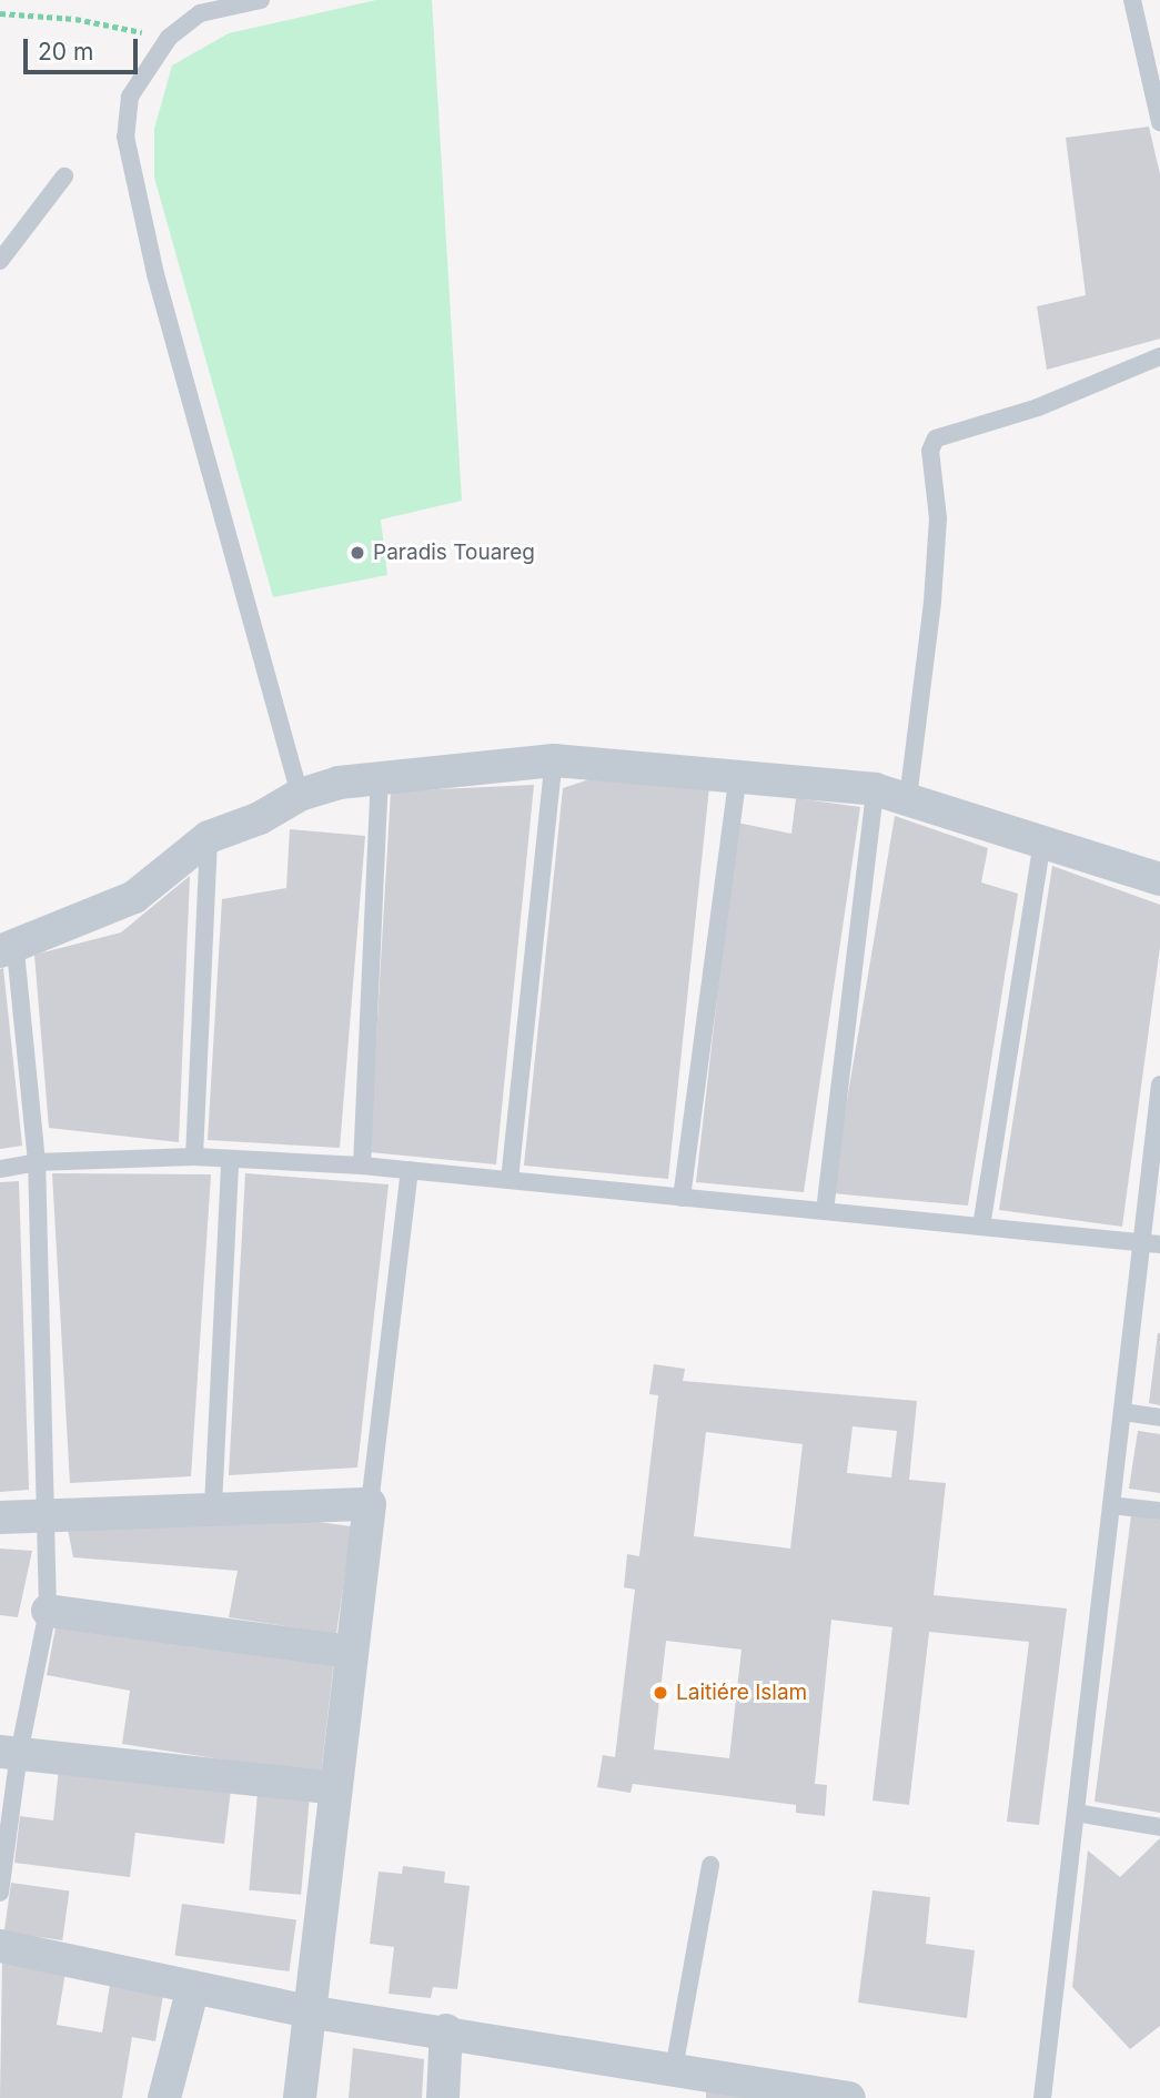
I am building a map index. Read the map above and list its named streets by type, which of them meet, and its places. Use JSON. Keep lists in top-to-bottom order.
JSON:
{
  "places": ["Paradis Touareg", "Laitiére Islam"],
  "scale_bar": "20 m"
}
